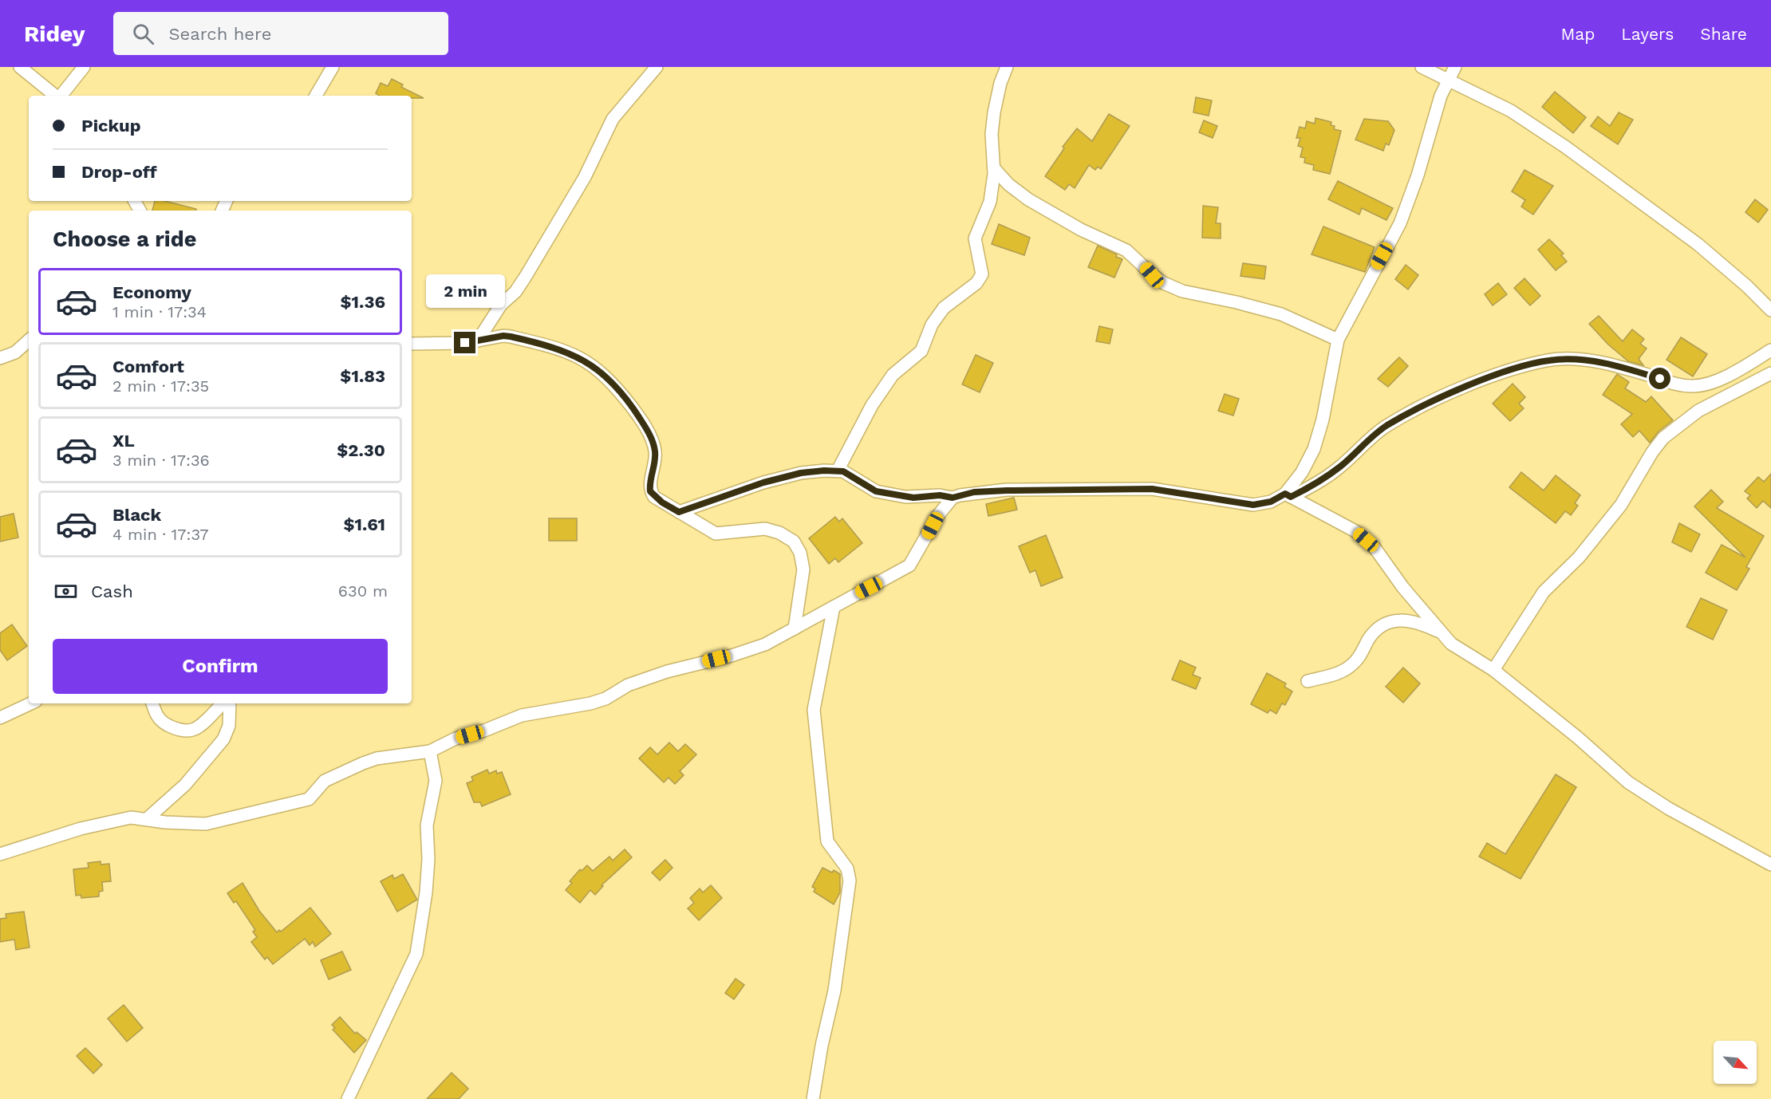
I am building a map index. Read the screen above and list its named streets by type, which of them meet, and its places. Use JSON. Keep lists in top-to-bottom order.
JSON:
{
  "north": "bottom right",
  "page": {
    "header": "Ridey",
    "search": "Search here",
    "nav": ["Map", "Layers", "Share"],
    "banner": ["Pickup", "Drop-off"],
    "heading": "Choose a ride",
    "list": [
      {
        "name": "Economy",
        "note": "1 min · 17:34",
        "value": "$1.36"
      },
      {
        "name": "Comfort",
        "note": "2 min · 17:35",
        "value": "$1.83"
      },
      {
        "name": "XL",
        "note": "3 min · 17:36",
        "value": "$2.30"
      },
      {
        "name": "Black",
        "note": "4 min · 17:37",
        "value": "$1.61"
      }
    ],
    "bubble": "2 min",
    "pay": ["Cash", "630 m"],
    "buttons": "Confirm"
  }
}
